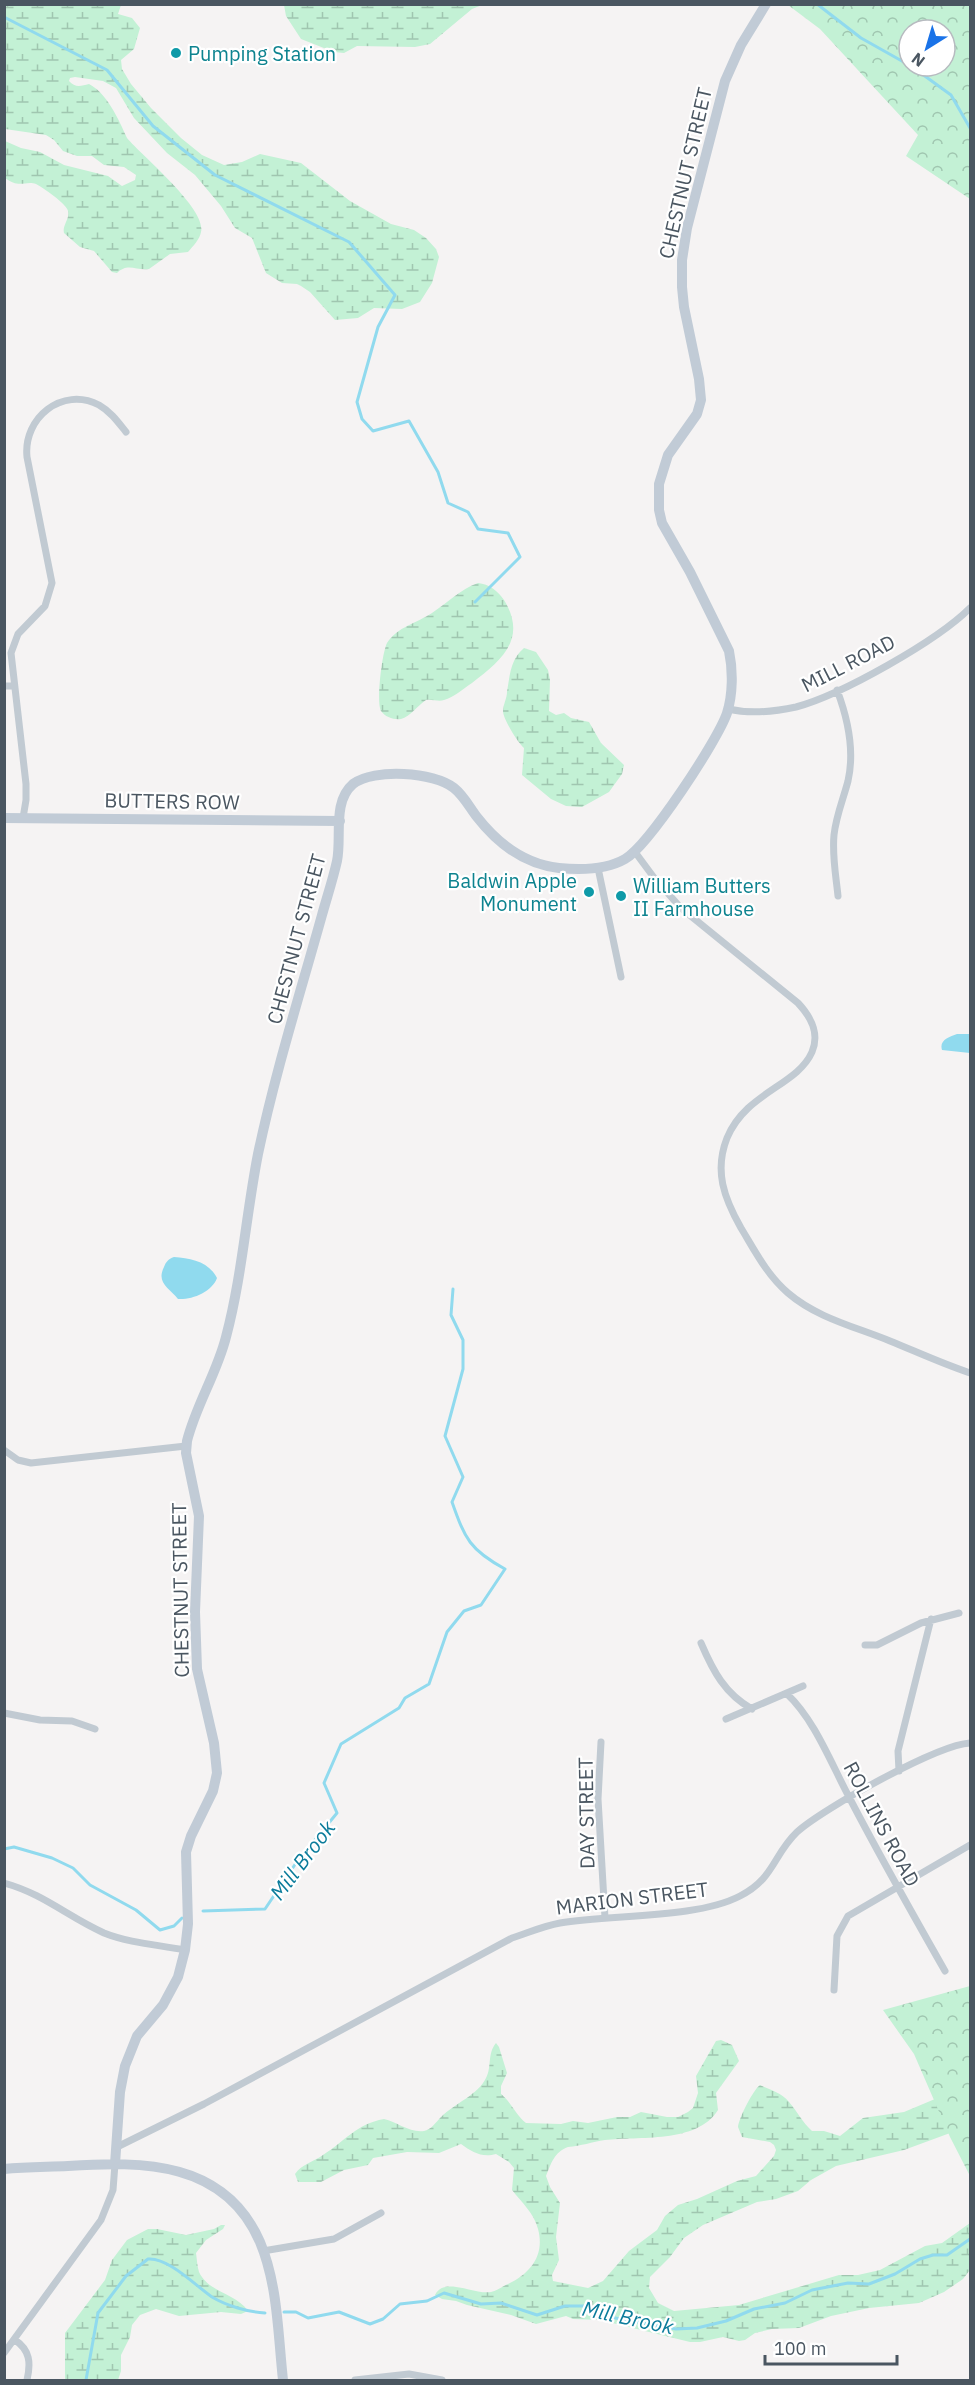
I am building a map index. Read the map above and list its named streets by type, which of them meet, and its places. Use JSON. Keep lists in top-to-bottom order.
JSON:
{
  "streets": {
    "street": [
      "CHESTNUT STREET",
      "MILL ROAD",
      "BUTTERS ROW",
      "DAY STREET",
      "ROLLINS ROAD",
      "MARION STREET"
    ]
  },
  "crossings": [
    ["CHESTNUT STREET", "MILL ROAD"],
    ["CHESTNUT STREET", "BUTTERS ROW"],
    ["CHESTNUT STREET", "MARION STREET"],
    ["DAY STREET", "MARION STREET"],
    ["ROLLINS ROAD", "MARION STREET"]
  ],
  "water": ["Mill Brook"],
  "places": ["Pumping Station", "Baldwin Apple Monument", "William Butters II Farmhouse"],
  "scale_bar": "100 m",
  "north": "bottom left"
}
